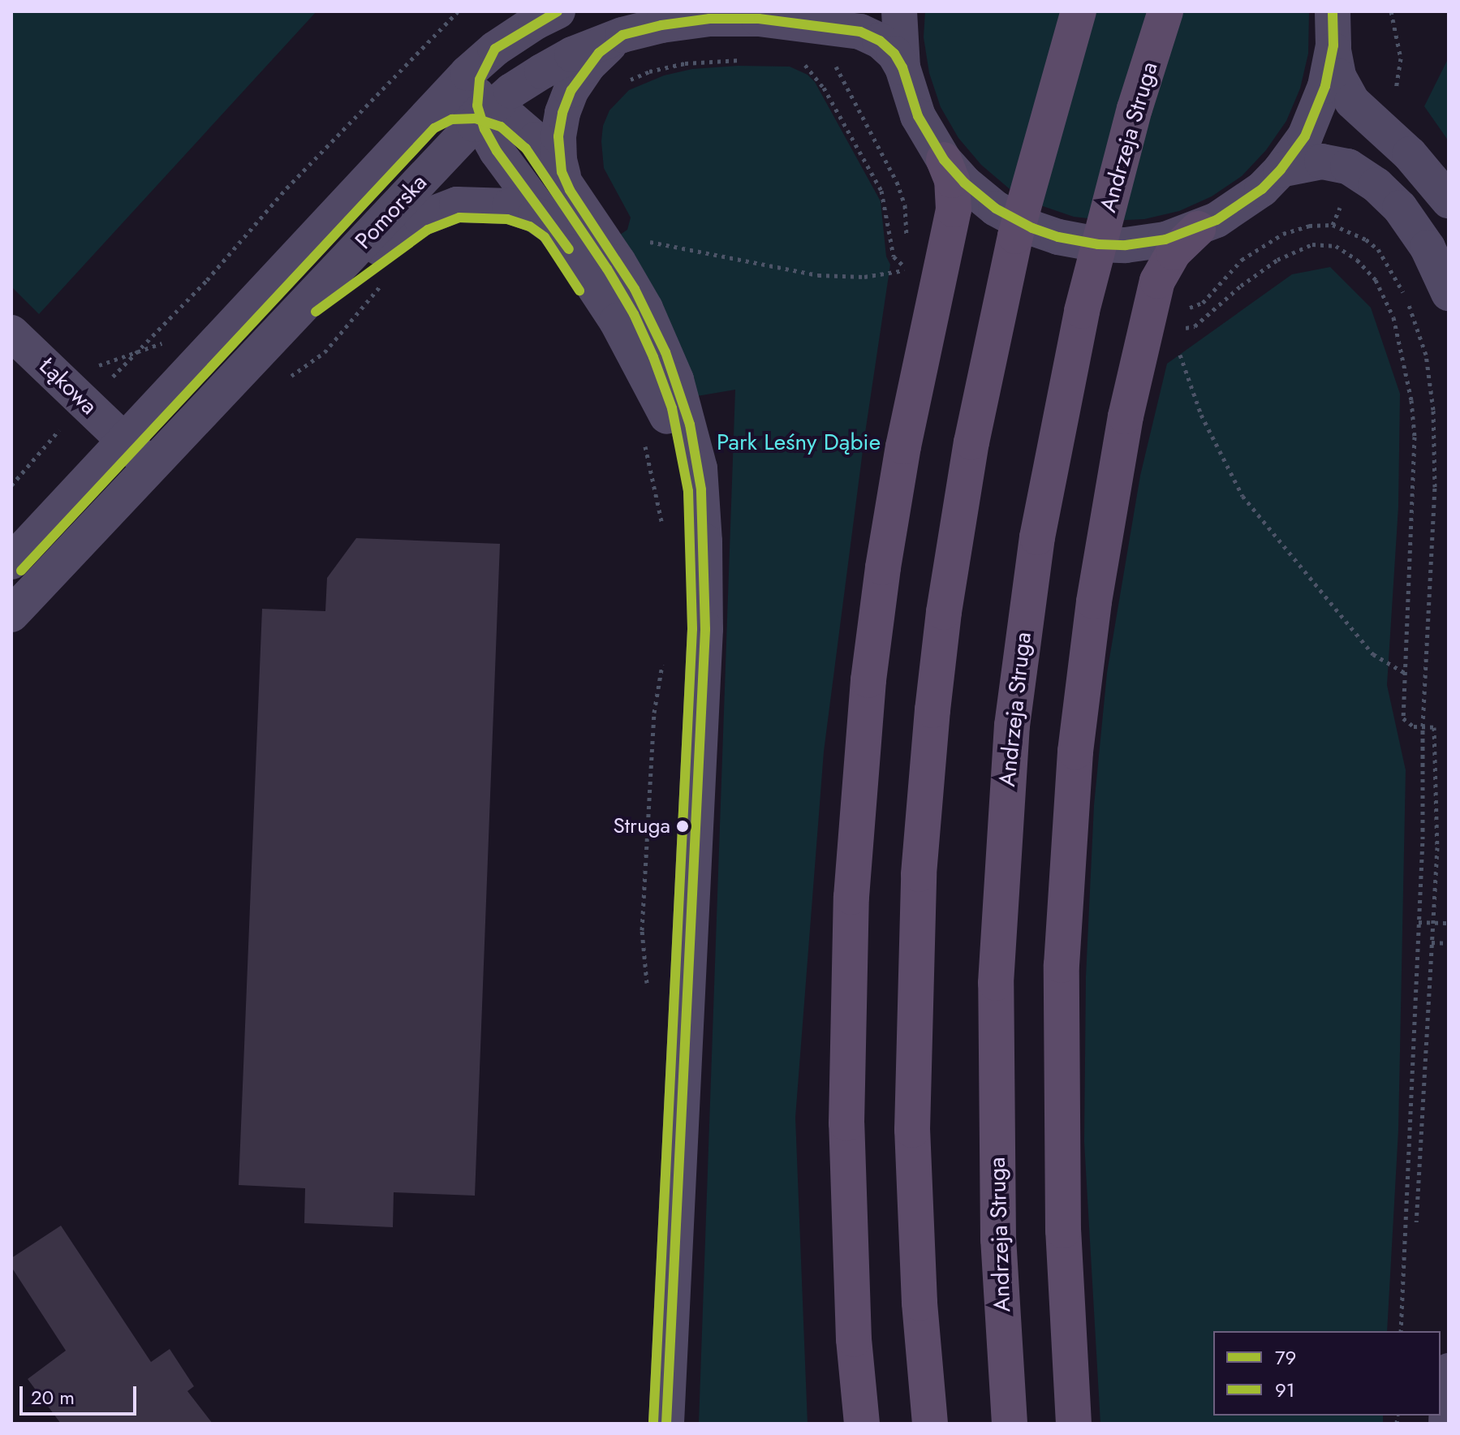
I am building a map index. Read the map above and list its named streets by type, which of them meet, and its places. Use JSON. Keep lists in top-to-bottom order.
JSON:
{
  "streets": {
    "main road": ["Andrzeja Struga"],
    "street": ["Pomorska", "Łąkowa"]
  },
  "crossings": [
    ["Pomorska", "Łąkowa"]
  ],
  "parks": ["Park Leśny Dąbie"],
  "places": ["Struga"],
  "lines": ["transit line 79", "transit line 91"],
  "legend": ["79", "91"],
  "scale_bar": "20 m"
}
